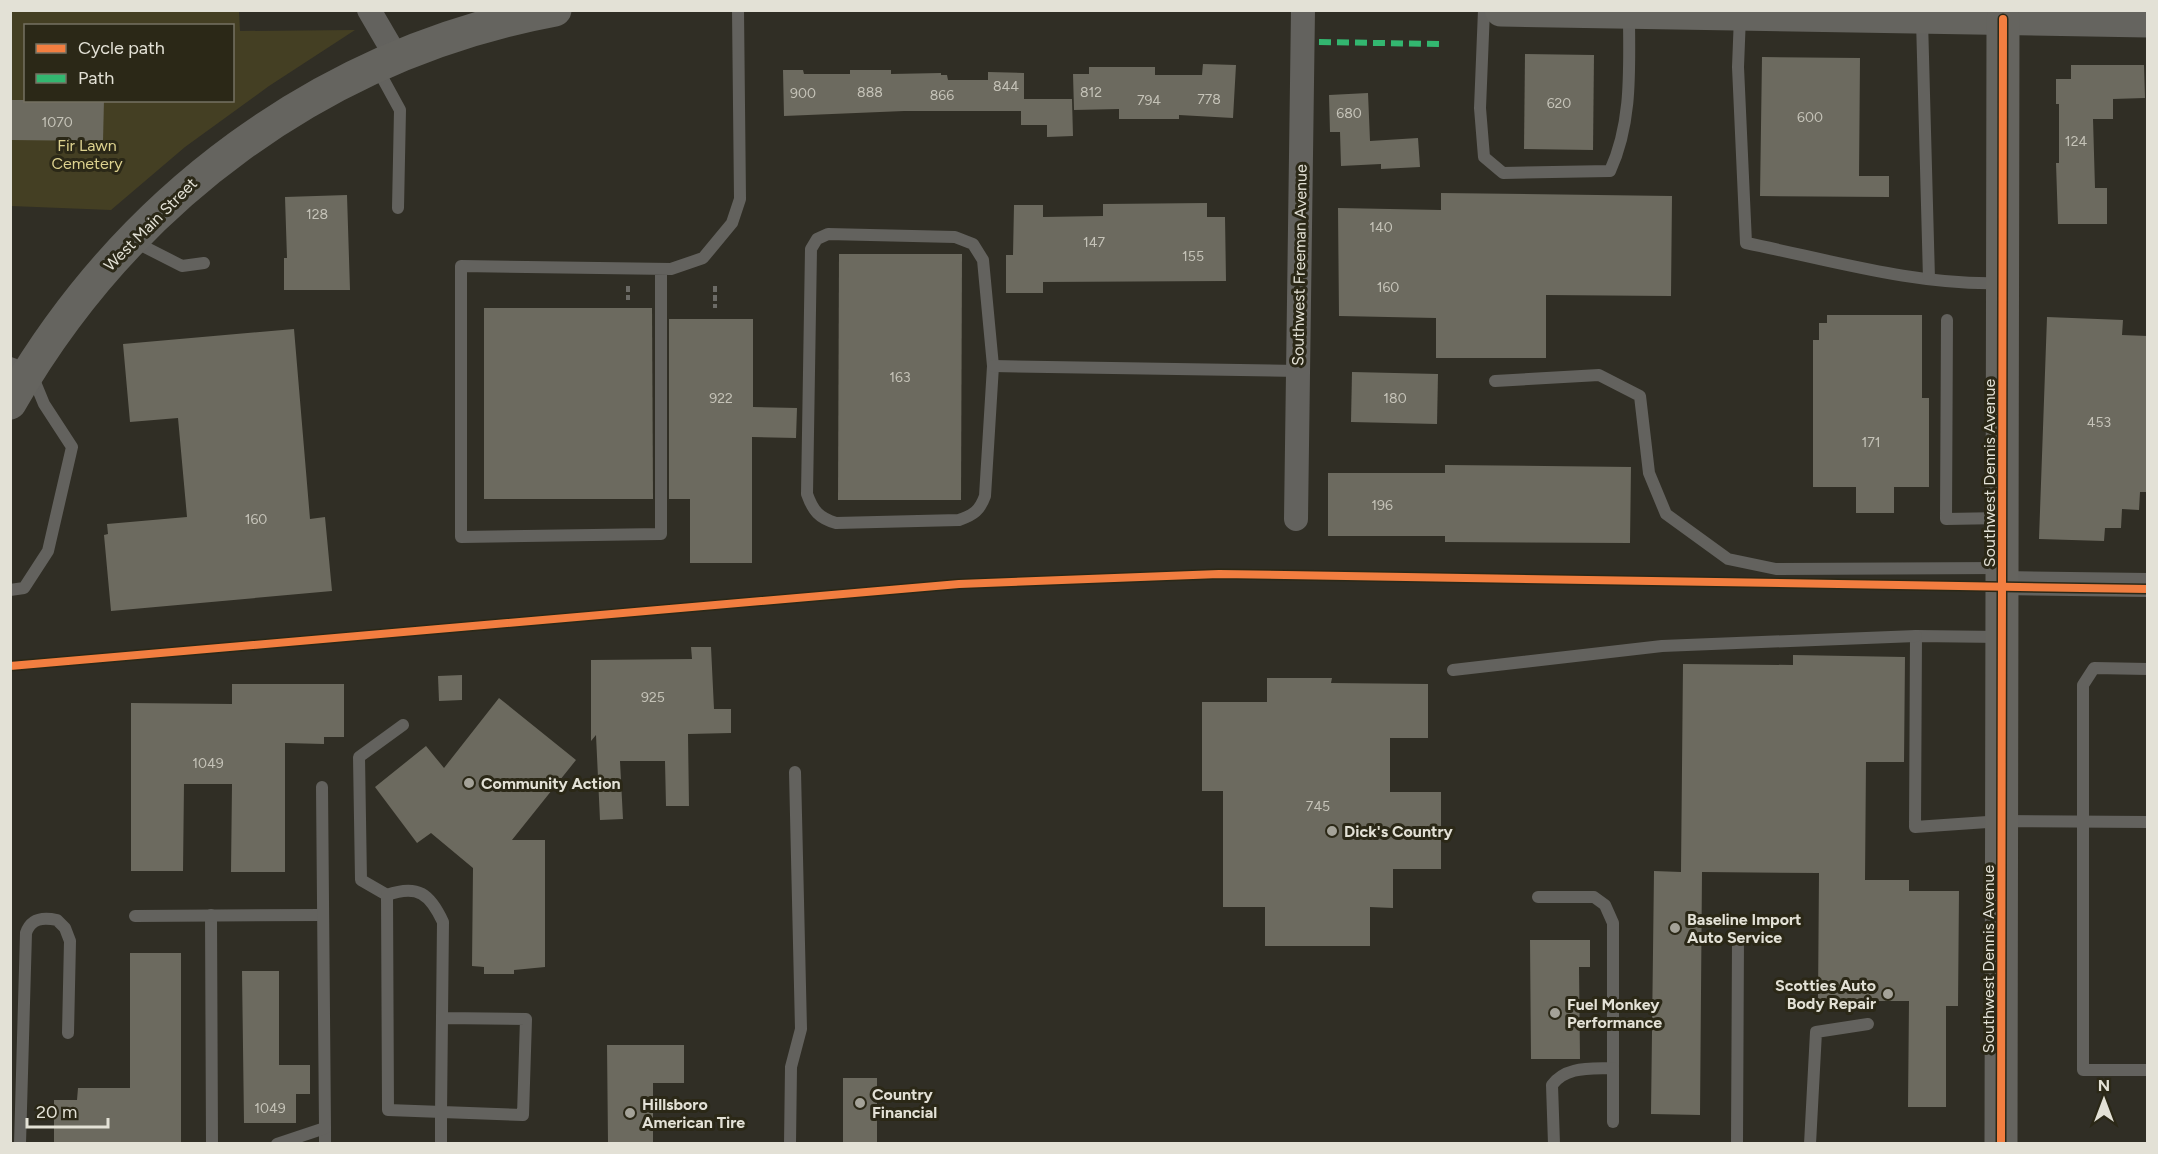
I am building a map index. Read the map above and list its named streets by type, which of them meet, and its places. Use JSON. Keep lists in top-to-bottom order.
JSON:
{
  "streets": {
    "street": ["West Main Street", "Southwest Freeman Avenue", "Southwest Dennis Avenue"]
  },
  "parks": ["Fir Lawn Cemetery"],
  "places": [
    "Community Action",
    "Dick's Country",
    "Baseline Import Auto Service",
    "Scotties Auto Body Repair",
    "Fuel Monkey Performance",
    "Country Financial",
    "Hillsboro American Tire"
  ],
  "house_numbers": [
    "844",
    "888",
    "812",
    "900",
    "866",
    "778",
    "794",
    "620",
    "680",
    "600",
    "1070",
    "124",
    "128",
    "140",
    "147",
    "155",
    "160",
    "163",
    "922",
    "180",
    "453",
    "171",
    "196",
    "160",
    "925",
    "1049",
    "745",
    "1049"
  ],
  "legend": ["Cycle path", "Path"],
  "scale_bar": "20 m",
  "north": "top"
}
